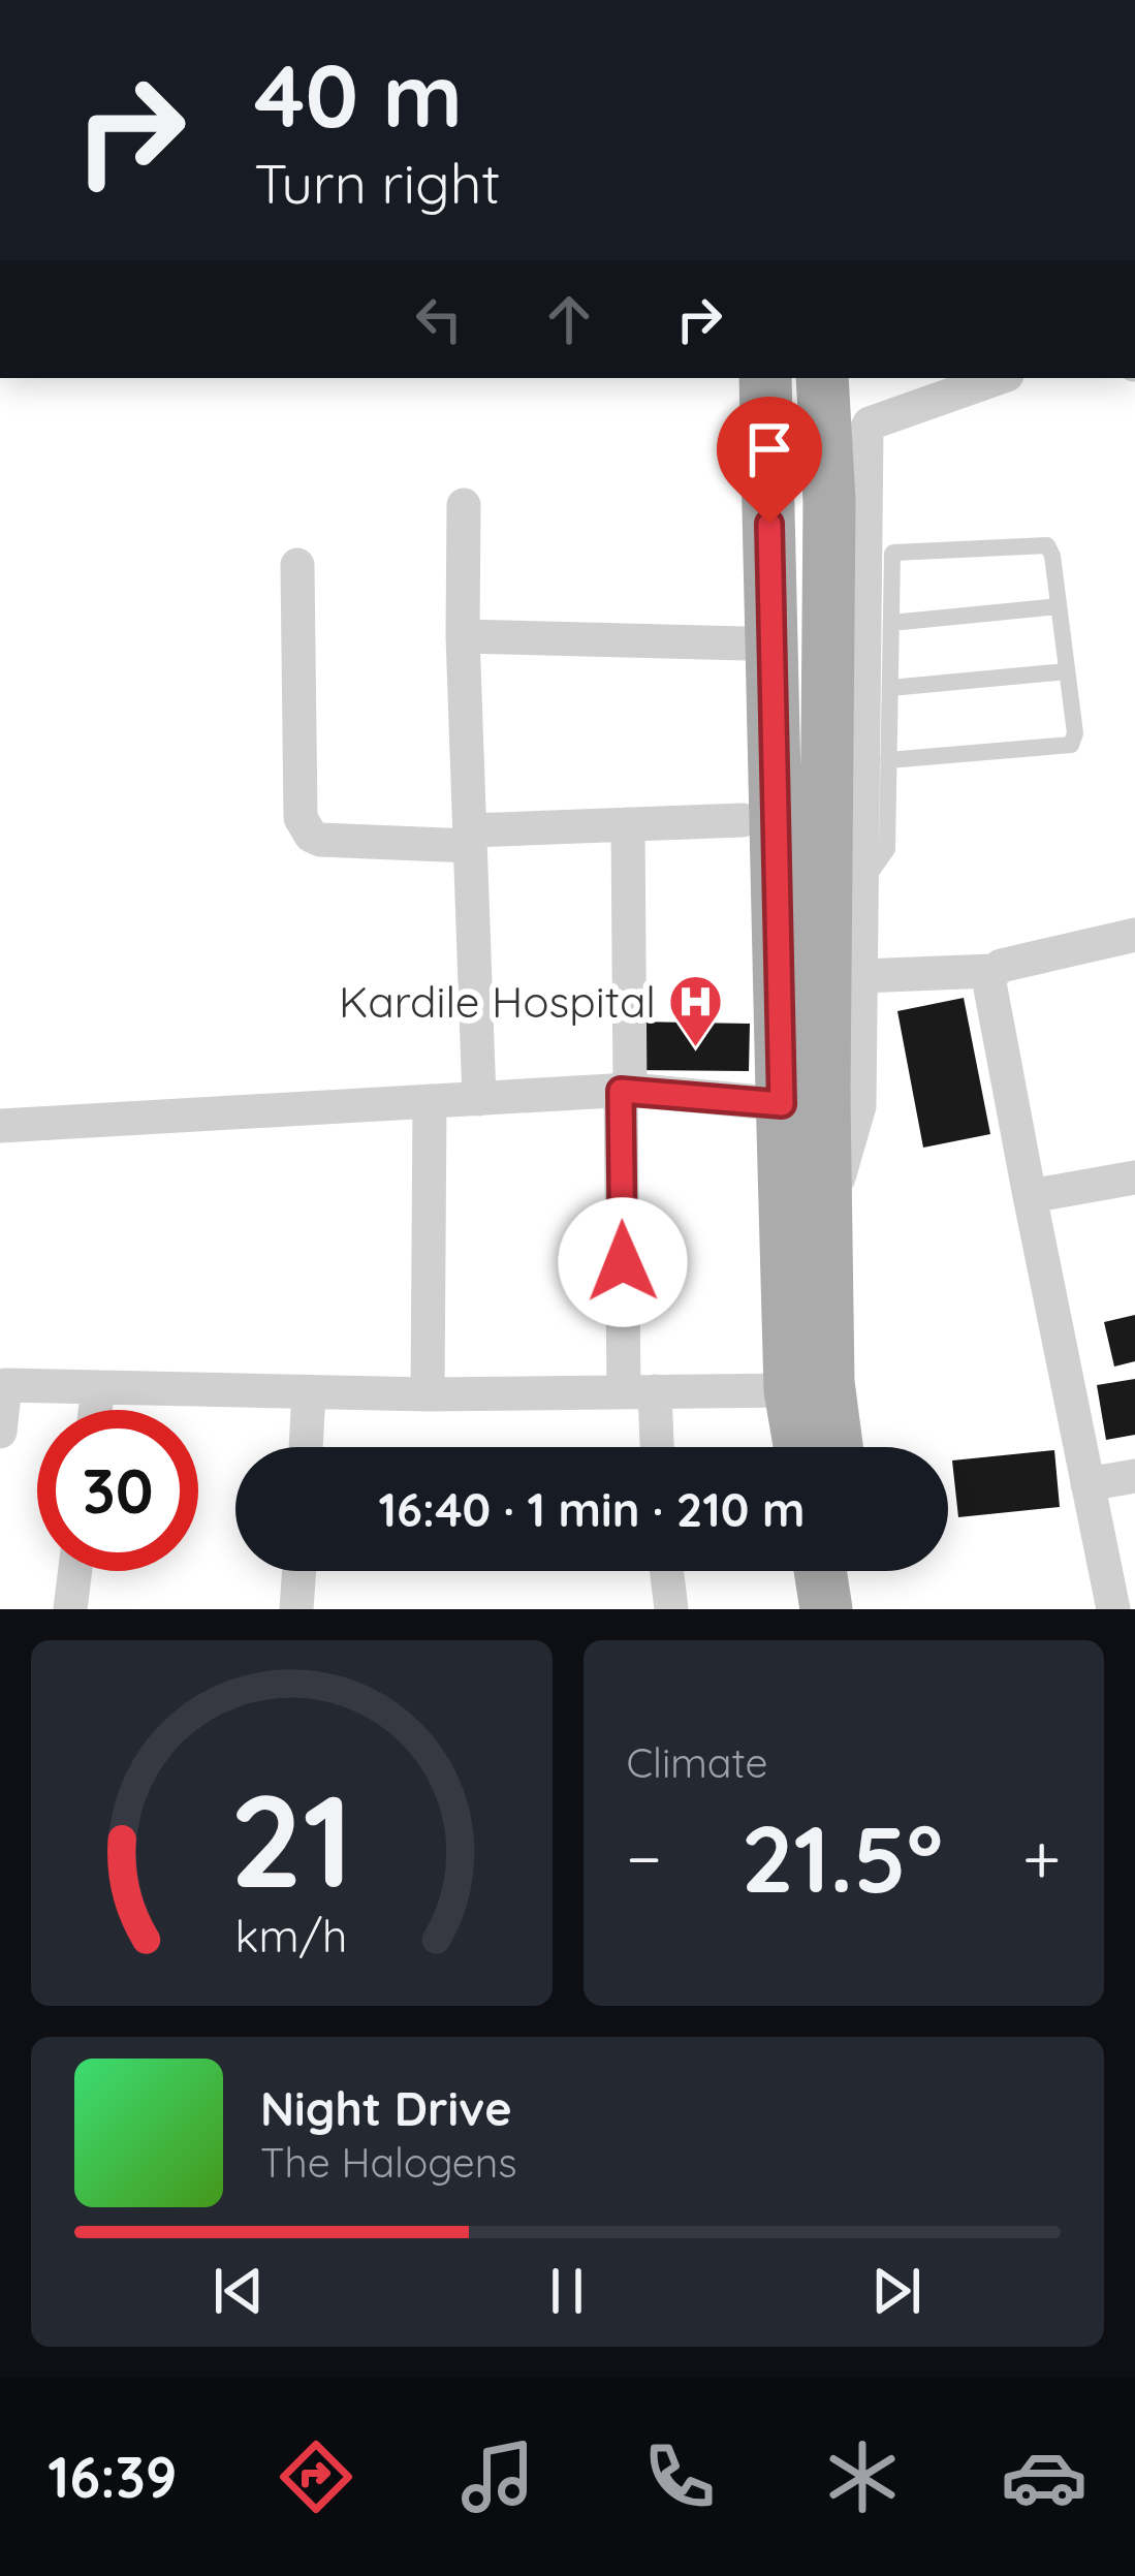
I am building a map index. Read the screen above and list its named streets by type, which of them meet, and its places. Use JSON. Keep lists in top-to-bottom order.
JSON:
{
  "places": {
    "hospital": ["Kardile Hospital"]
  },
  "page": {
    "turn": ["40 m", "Turn right"],
    "limit": "30",
    "trip": "16:40 · 1 min · 210 m",
    "tile": "Climate",
    "heat": ["−", "21.5°", "+"],
    "song": ["Night Drive", "The Halogens"],
    "tabs": "16:39",
    "gauge": ["21", "km/h"]
  }
}
